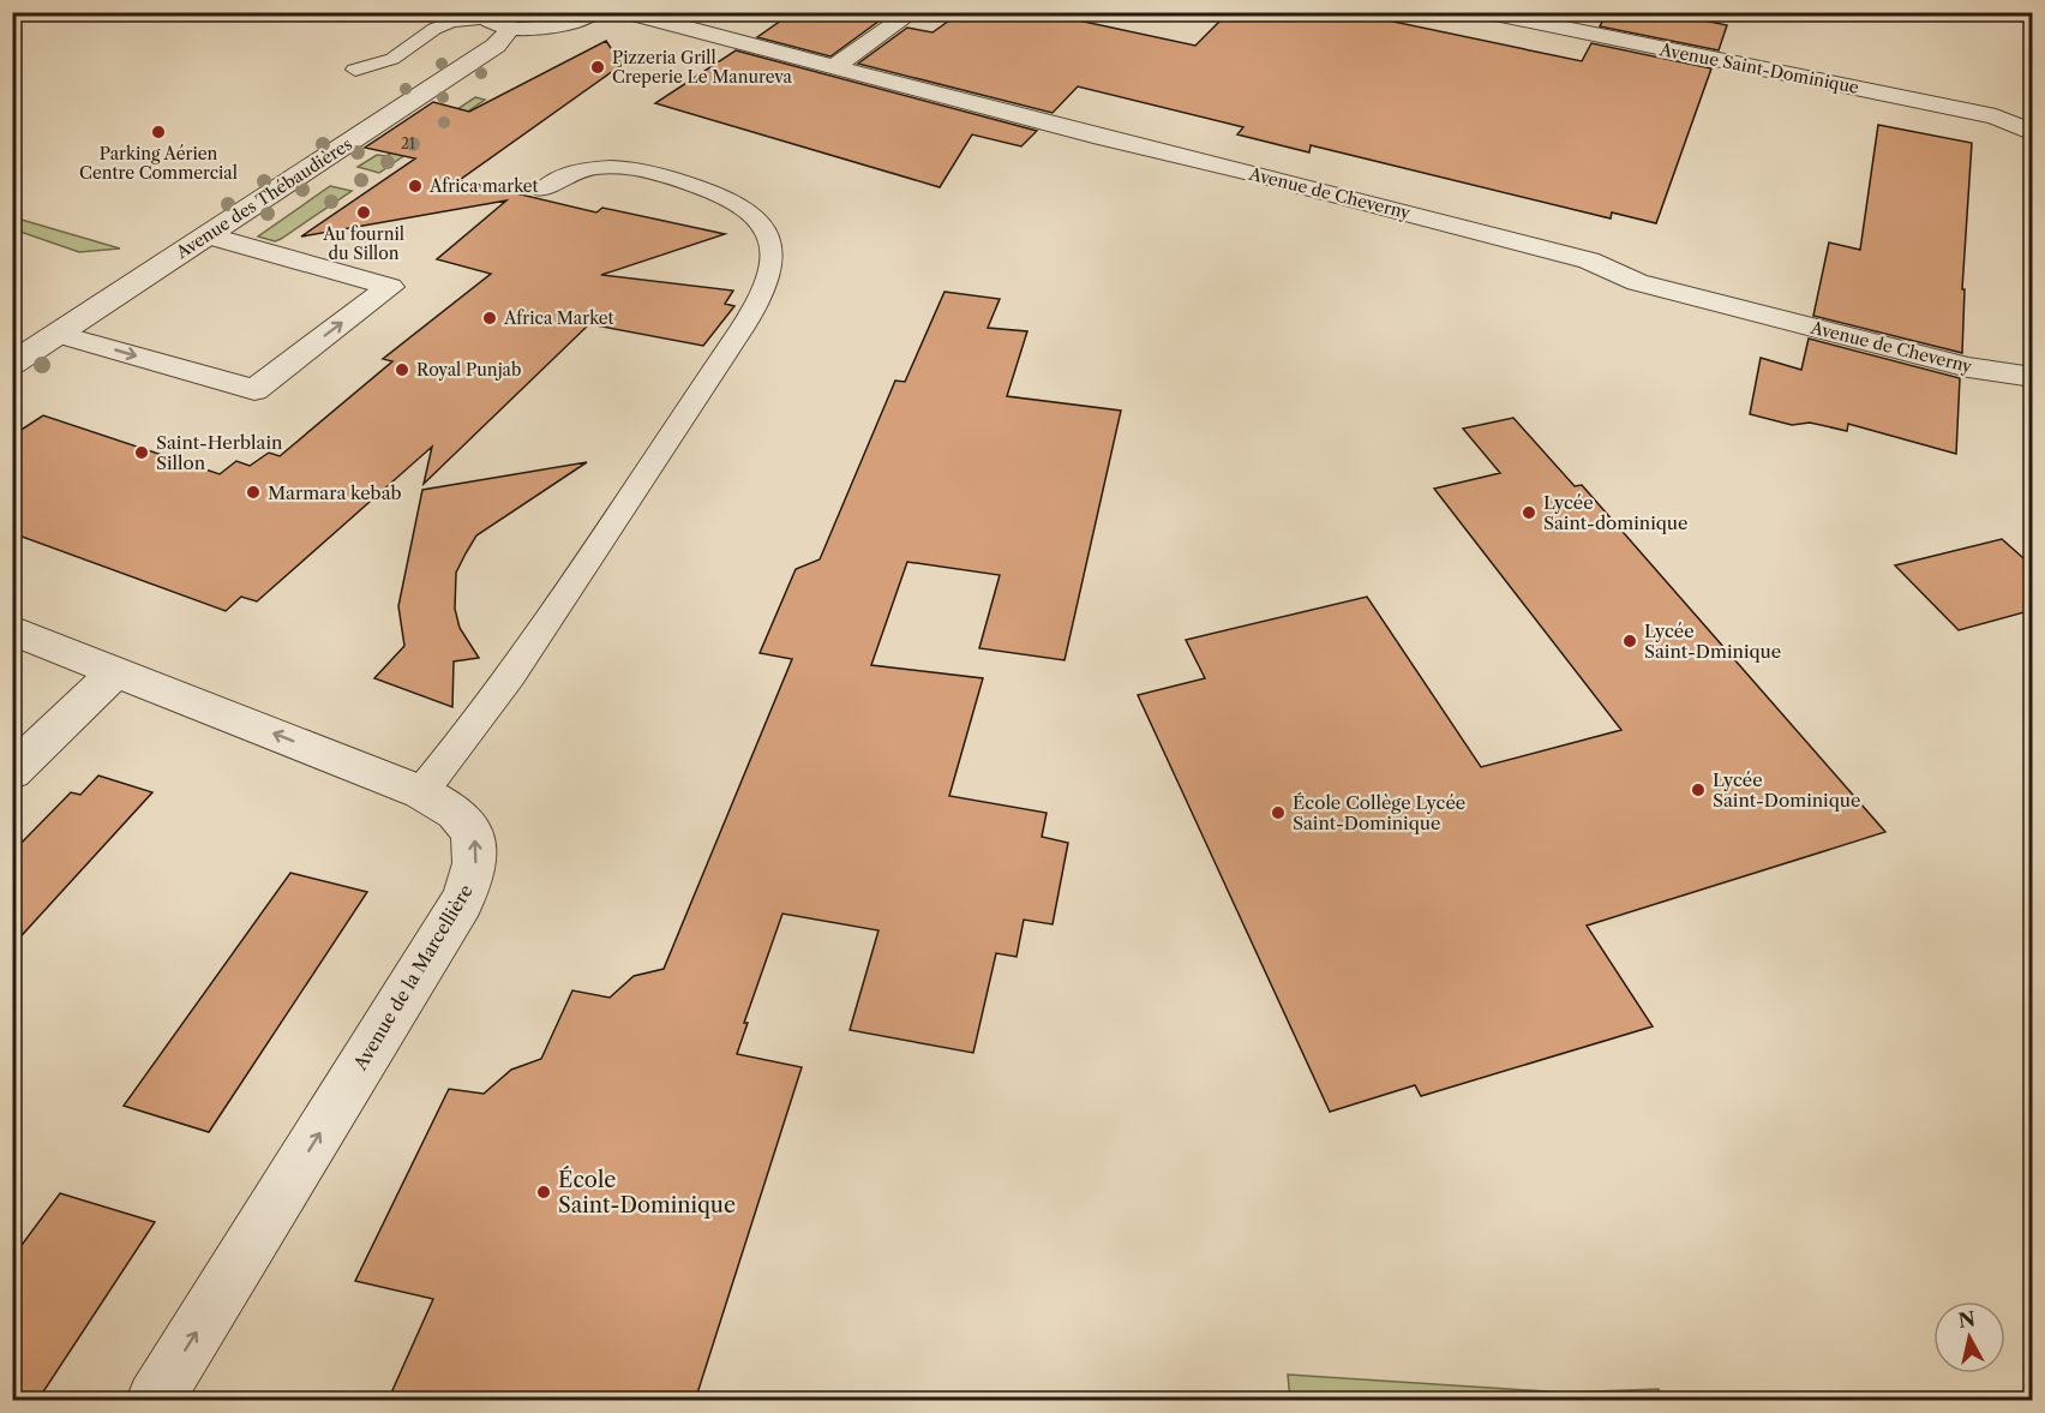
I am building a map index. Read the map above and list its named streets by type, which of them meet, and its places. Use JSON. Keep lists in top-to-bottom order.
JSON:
{
  "streets": {
    "street": [
      "Avenue Saint-Dominique",
      "Avenue de Cheverny",
      "Avenue des Thébaudières",
      "Avenue de la Marcellière"
    ]
  },
  "places": [
    "Pizzeria Grill Creperie Le Manureva",
    "Parking Aérien Centre Commercial",
    "Africa market",
    "Au fournil du Sillon",
    "Africa Market",
    "Royal Punjab",
    "Saint-Herblain Sillon",
    "Marmara kebab",
    "Lycée Saint-dominique",
    "Lycée Saint-Dminique",
    "Lycée Saint-Dominique",
    "École Collège Lycée Saint-Dominique",
    "École Saint-Dominique"
  ],
  "house_numbers": ["21"],
  "north": "top"
}
